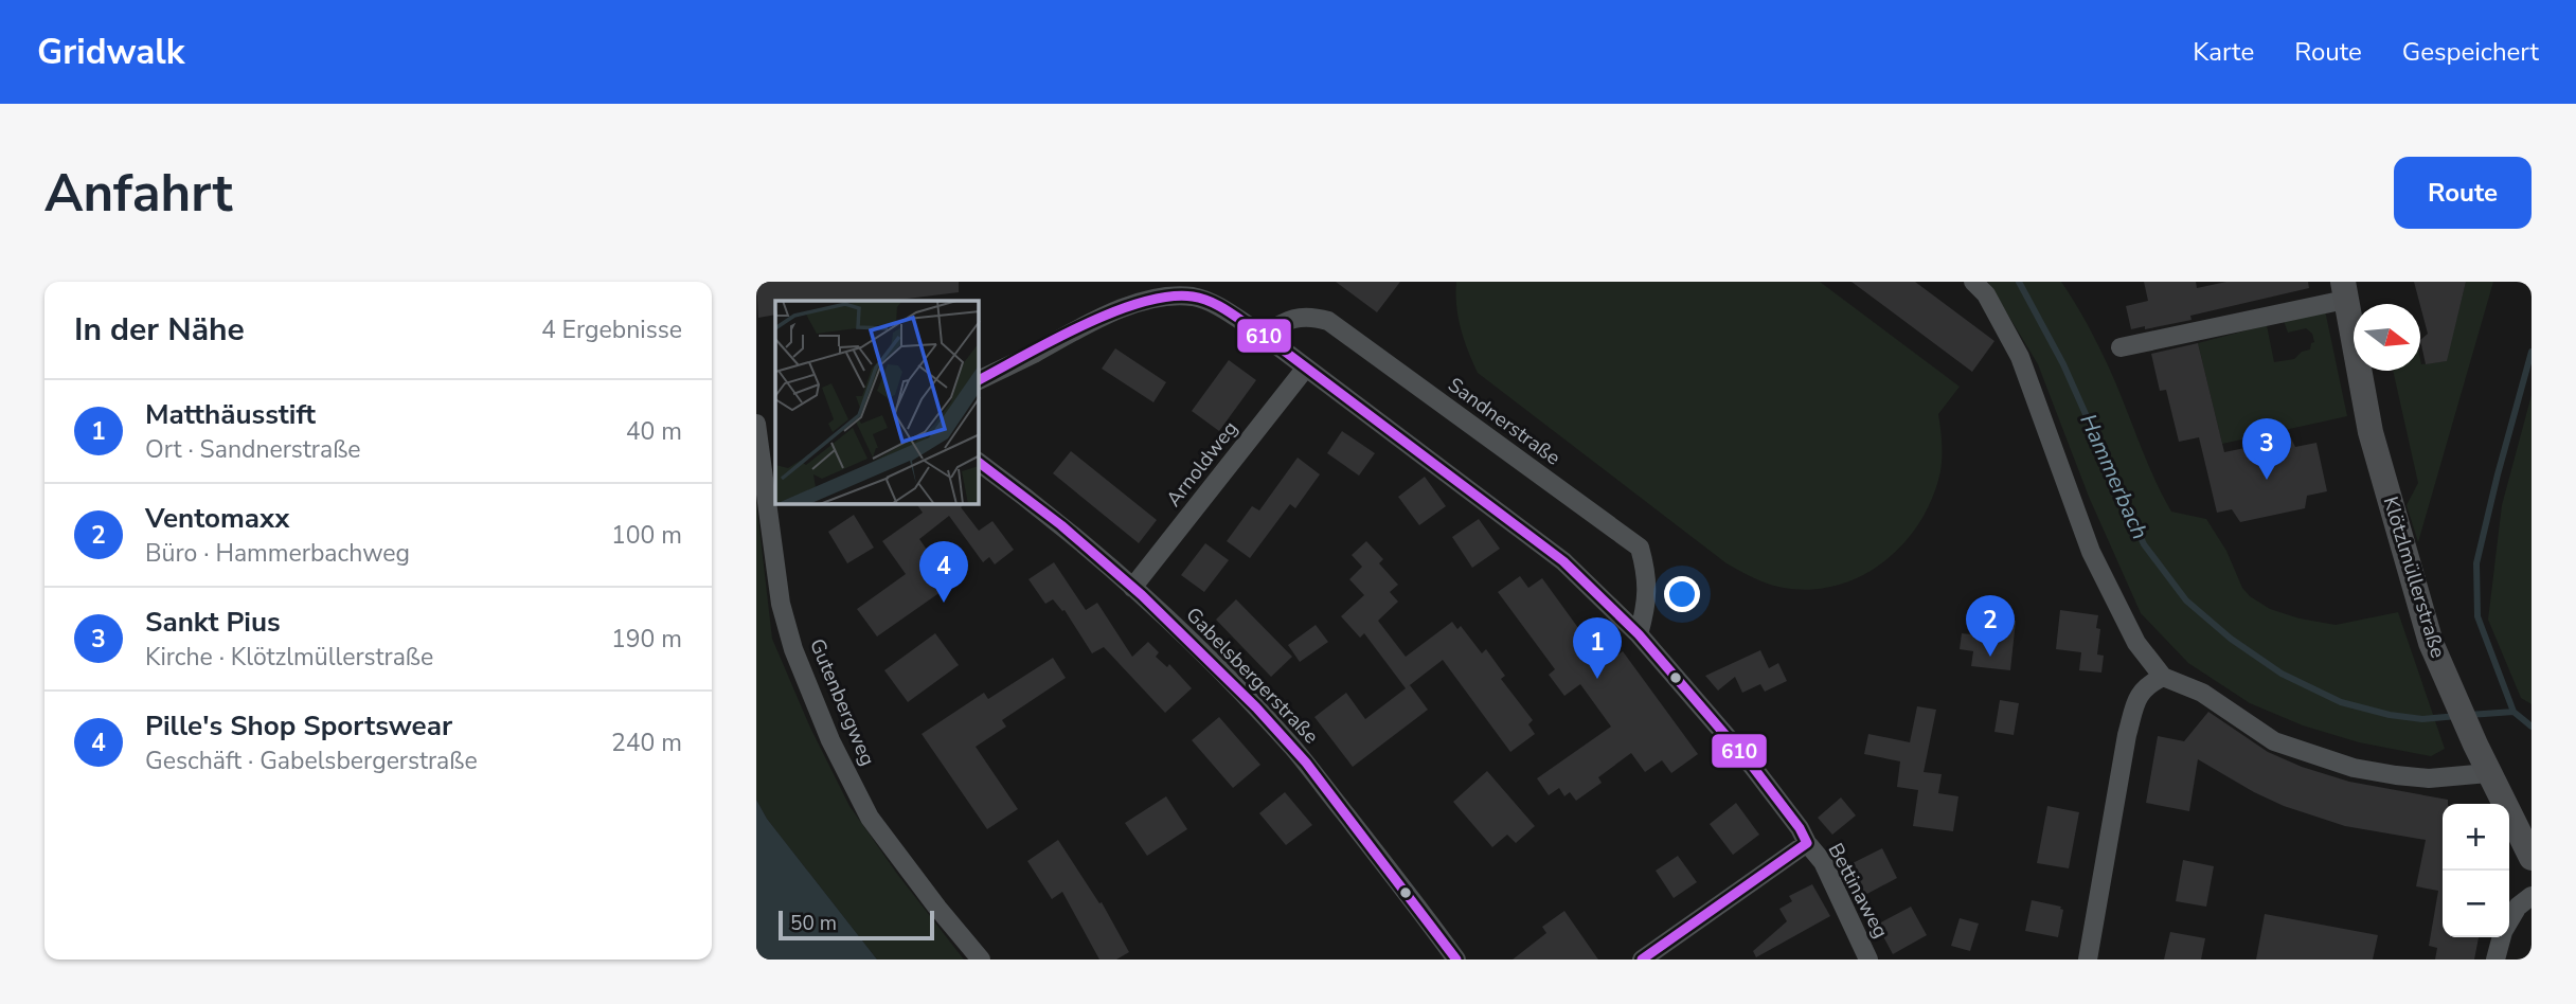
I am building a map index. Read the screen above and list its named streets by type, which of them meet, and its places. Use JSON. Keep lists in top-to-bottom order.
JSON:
{
  "streets": {
    "street": [
      "Sandnerstraße",
      "Arnoldweg",
      "Klötzlmüllerstraße",
      "Gabelsbergerstraße",
      "Gutenbergweg",
      "Bettinaweg"
    ]
  },
  "crossings": [
    ["Arnoldweg", "Gabelsbergerstraße"]
  ],
  "water": ["Hammerbach"],
  "lines": ["transit line 610"],
  "scale_bar": "50 m",
  "north": "right",
  "page": {
    "header": "Gridwalk",
    "nav": ["Karte", "Route", "Gespeichert"],
    "buttons": "Route",
    "title": "Anfahrt",
    "heading": ["In der Nähe", "4 Ergebnisse"],
    "list": [
      {
        "mark": "1",
        "name": "Matthäusstift",
        "note": "Ort · Sandnerstraße",
        "value": "40 m"
      },
      {
        "mark": "2",
        "name": "Ventomaxx",
        "note": "Büro · Hammerbachweg",
        "value": "100 m"
      },
      {
        "mark": "3",
        "name": "Sankt Pius",
        "note": "Kirche · Klötzlmüllerstraße",
        "value": "190 m"
      },
      {
        "mark": "4",
        "name": "Pille's Shop Sportswear",
        "note": "Geschäft · Gabelsbergerstraße",
        "value": "240 m"
      }
    ],
    "pins": [
      "3",
      "4",
      "2",
      "1"
    ],
    "map_buttons": ["+", "−"],
    "scale": "50 m"
  }
}
